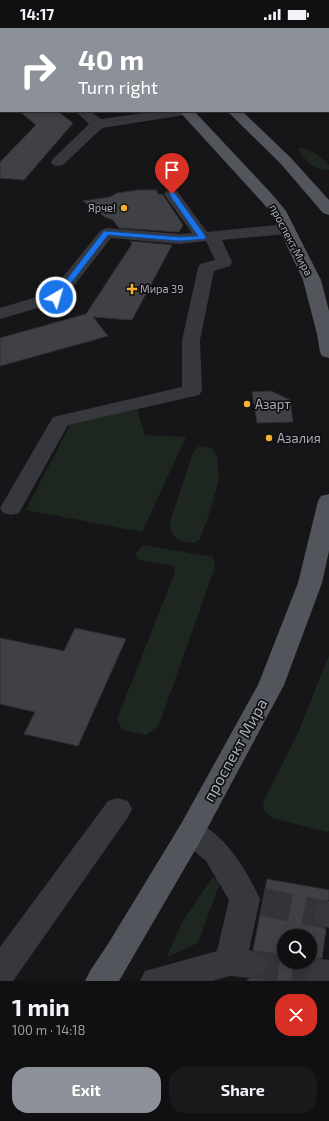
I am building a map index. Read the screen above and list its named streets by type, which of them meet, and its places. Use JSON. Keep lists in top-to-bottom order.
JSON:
{
  "streets": {
    "main road": ["проспект Мира"]
  },
  "places": {
    "other": ["Ярче!", "Азарт", "Азалия"],
    "health": ["Мира 39"]
  },
  "page": {
    "status": "14:17",
    "turn": ["40 m", "Turn right"],
    "heading": ["1 min", "100 m · 14:18"],
    "buttons": ["Exit", "Share"]
  }
}
